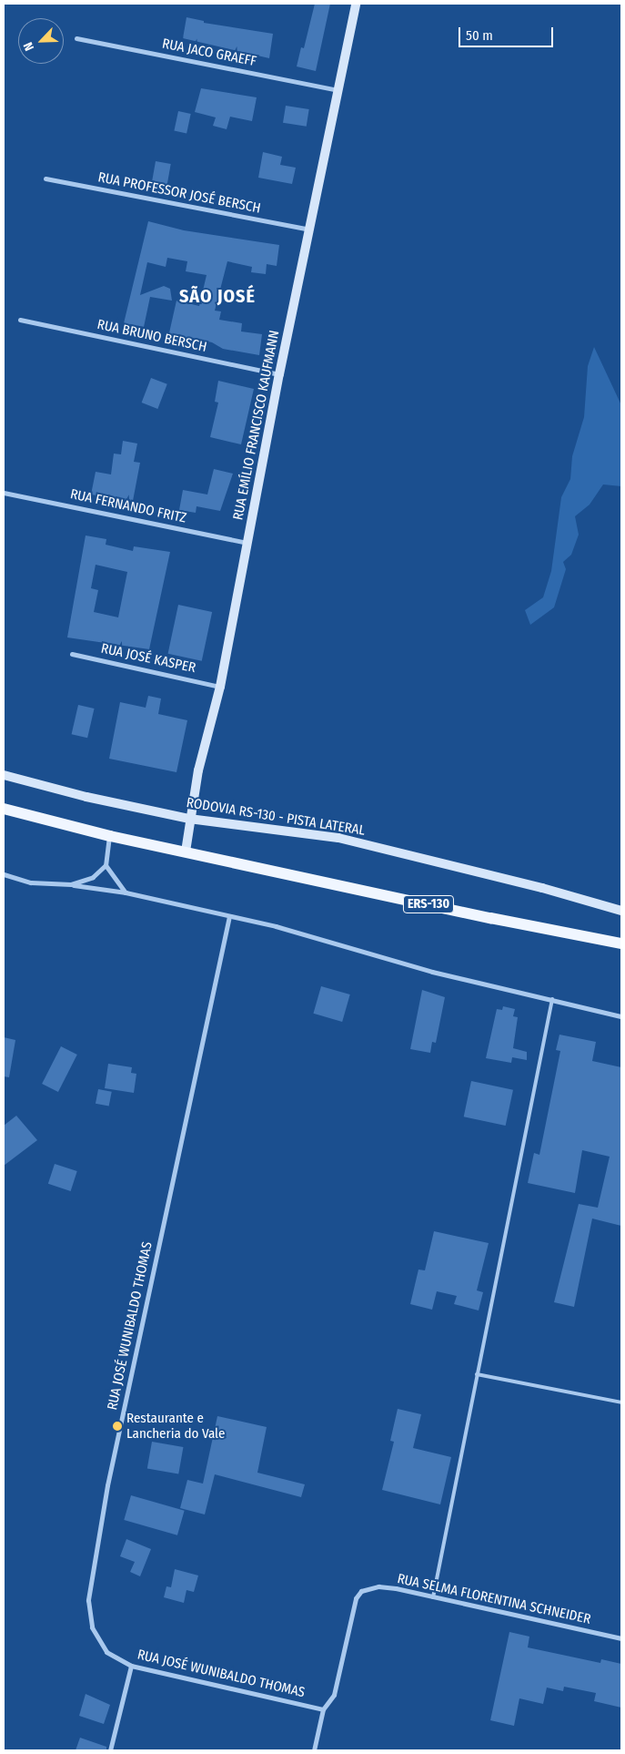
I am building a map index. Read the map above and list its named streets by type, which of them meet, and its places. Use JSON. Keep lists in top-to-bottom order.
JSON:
{
  "streets": {
    "main road": ["ERS-130"],
    "street": [
      "RUA JACO GRAEFF",
      "RUA PROFESSOR JOSÉ BERSCH",
      "RUA BRUNO BERSCH",
      "RUA EMÍLIO FRANCISCO KAUFMANN",
      "RUA FERNANDO FRITZ",
      "RUA JOSÉ KASPER",
      "RODOVIA RS-130 - PISTA LATERAL",
      "RUA JOSÉ WUNIBALDO THOMAS",
      "RUA SELMA FLORENTINA SCHNEIDER"
    ]
  },
  "crossings": [
    ["RUA JACO GRAEFF", "RUA EMÍLIO FRANCISCO KAUFMANN"],
    ["RUA PROFESSOR JOSÉ BERSCH", "RUA EMÍLIO FRANCISCO KAUFMANN"],
    ["RUA BRUNO BERSCH", "RUA EMÍLIO FRANCISCO KAUFMANN"],
    ["RUA EMÍLIO FRANCISCO KAUFMANN", "RUA FERNANDO FRITZ"],
    ["RUA EMÍLIO FRANCISCO KAUFMANN", "RUA JOSÉ KASPER"],
    ["RUA EMÍLIO FRANCISCO KAUFMANN", "RODOVIA RS-130 - PISTA LATERAL"],
    ["RUA EMÍLIO FRANCISCO KAUFMANN", "ERS-130"],
    ["RUA JOSÉ WUNIBALDO THOMAS", "RUA SELMA FLORENTINA SCHNEIDER"]
  ],
  "districts": ["SÃO JOSÉ"],
  "places": ["Restaurante e Lancheria do Vale"],
  "scale_bar": "50 m",
  "north": "bottom left"
}
